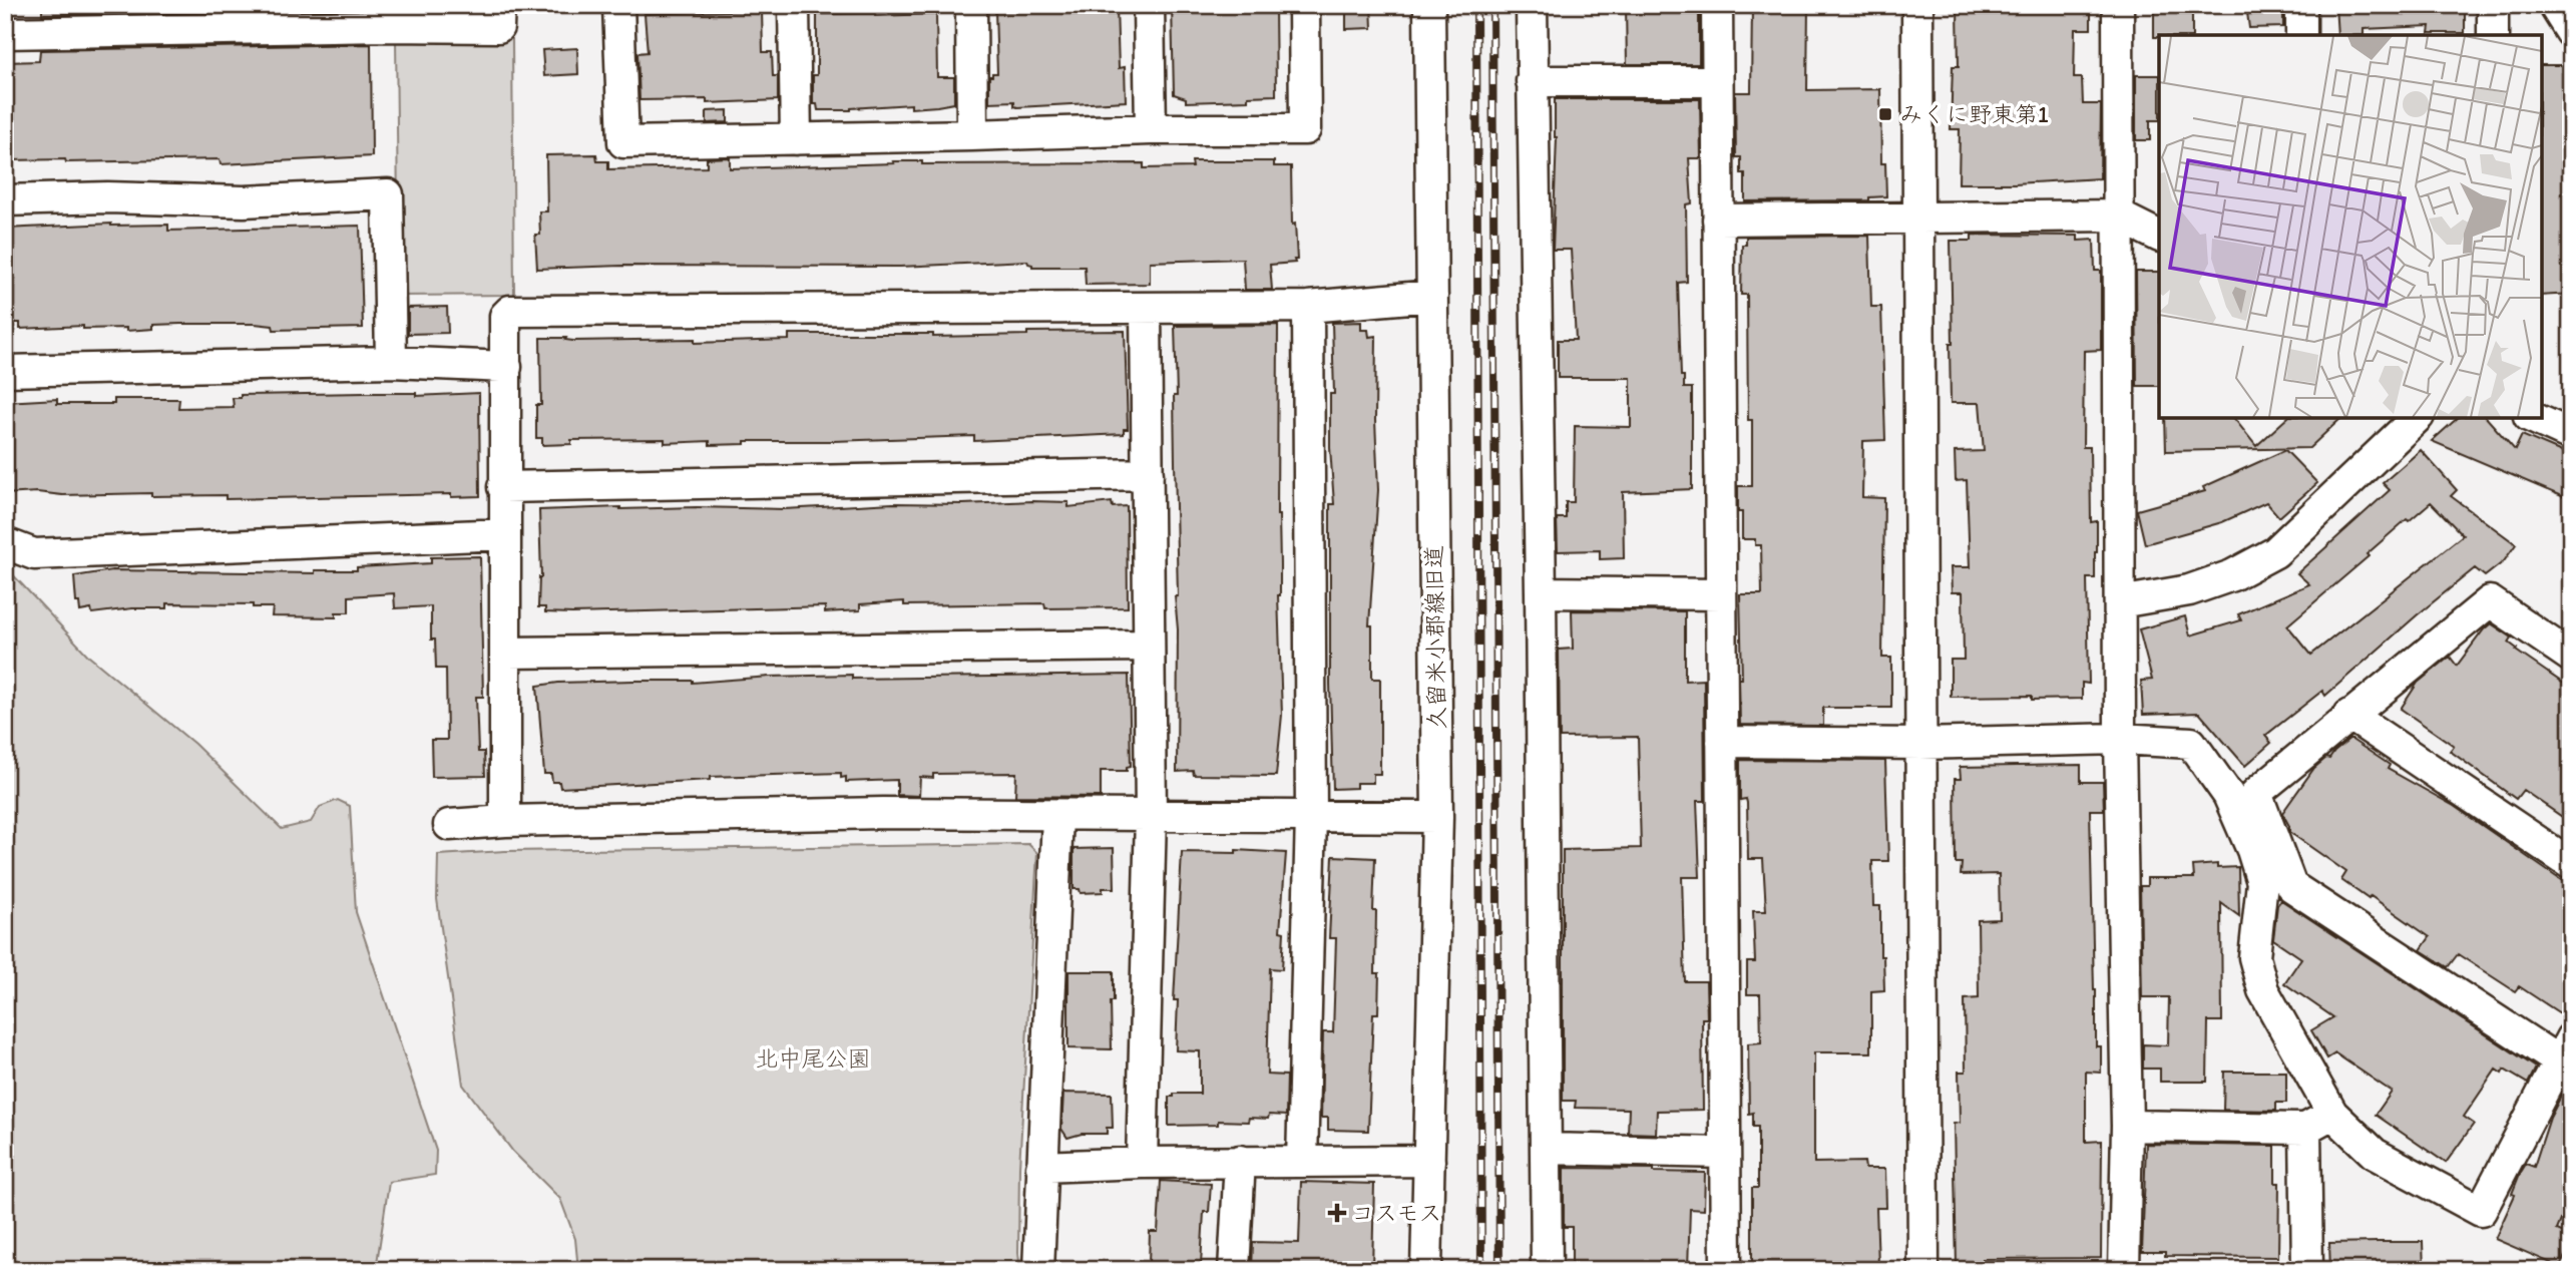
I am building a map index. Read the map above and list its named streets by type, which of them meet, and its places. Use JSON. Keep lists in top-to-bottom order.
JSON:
{
  "streets": {
    "street": ["久留米小郡線旧道"]
  },
  "parks": ["北中尾公園"],
  "places": {
    "transit": ["みくに野東第1"],
    "health": ["コスモス"]
  }
}
